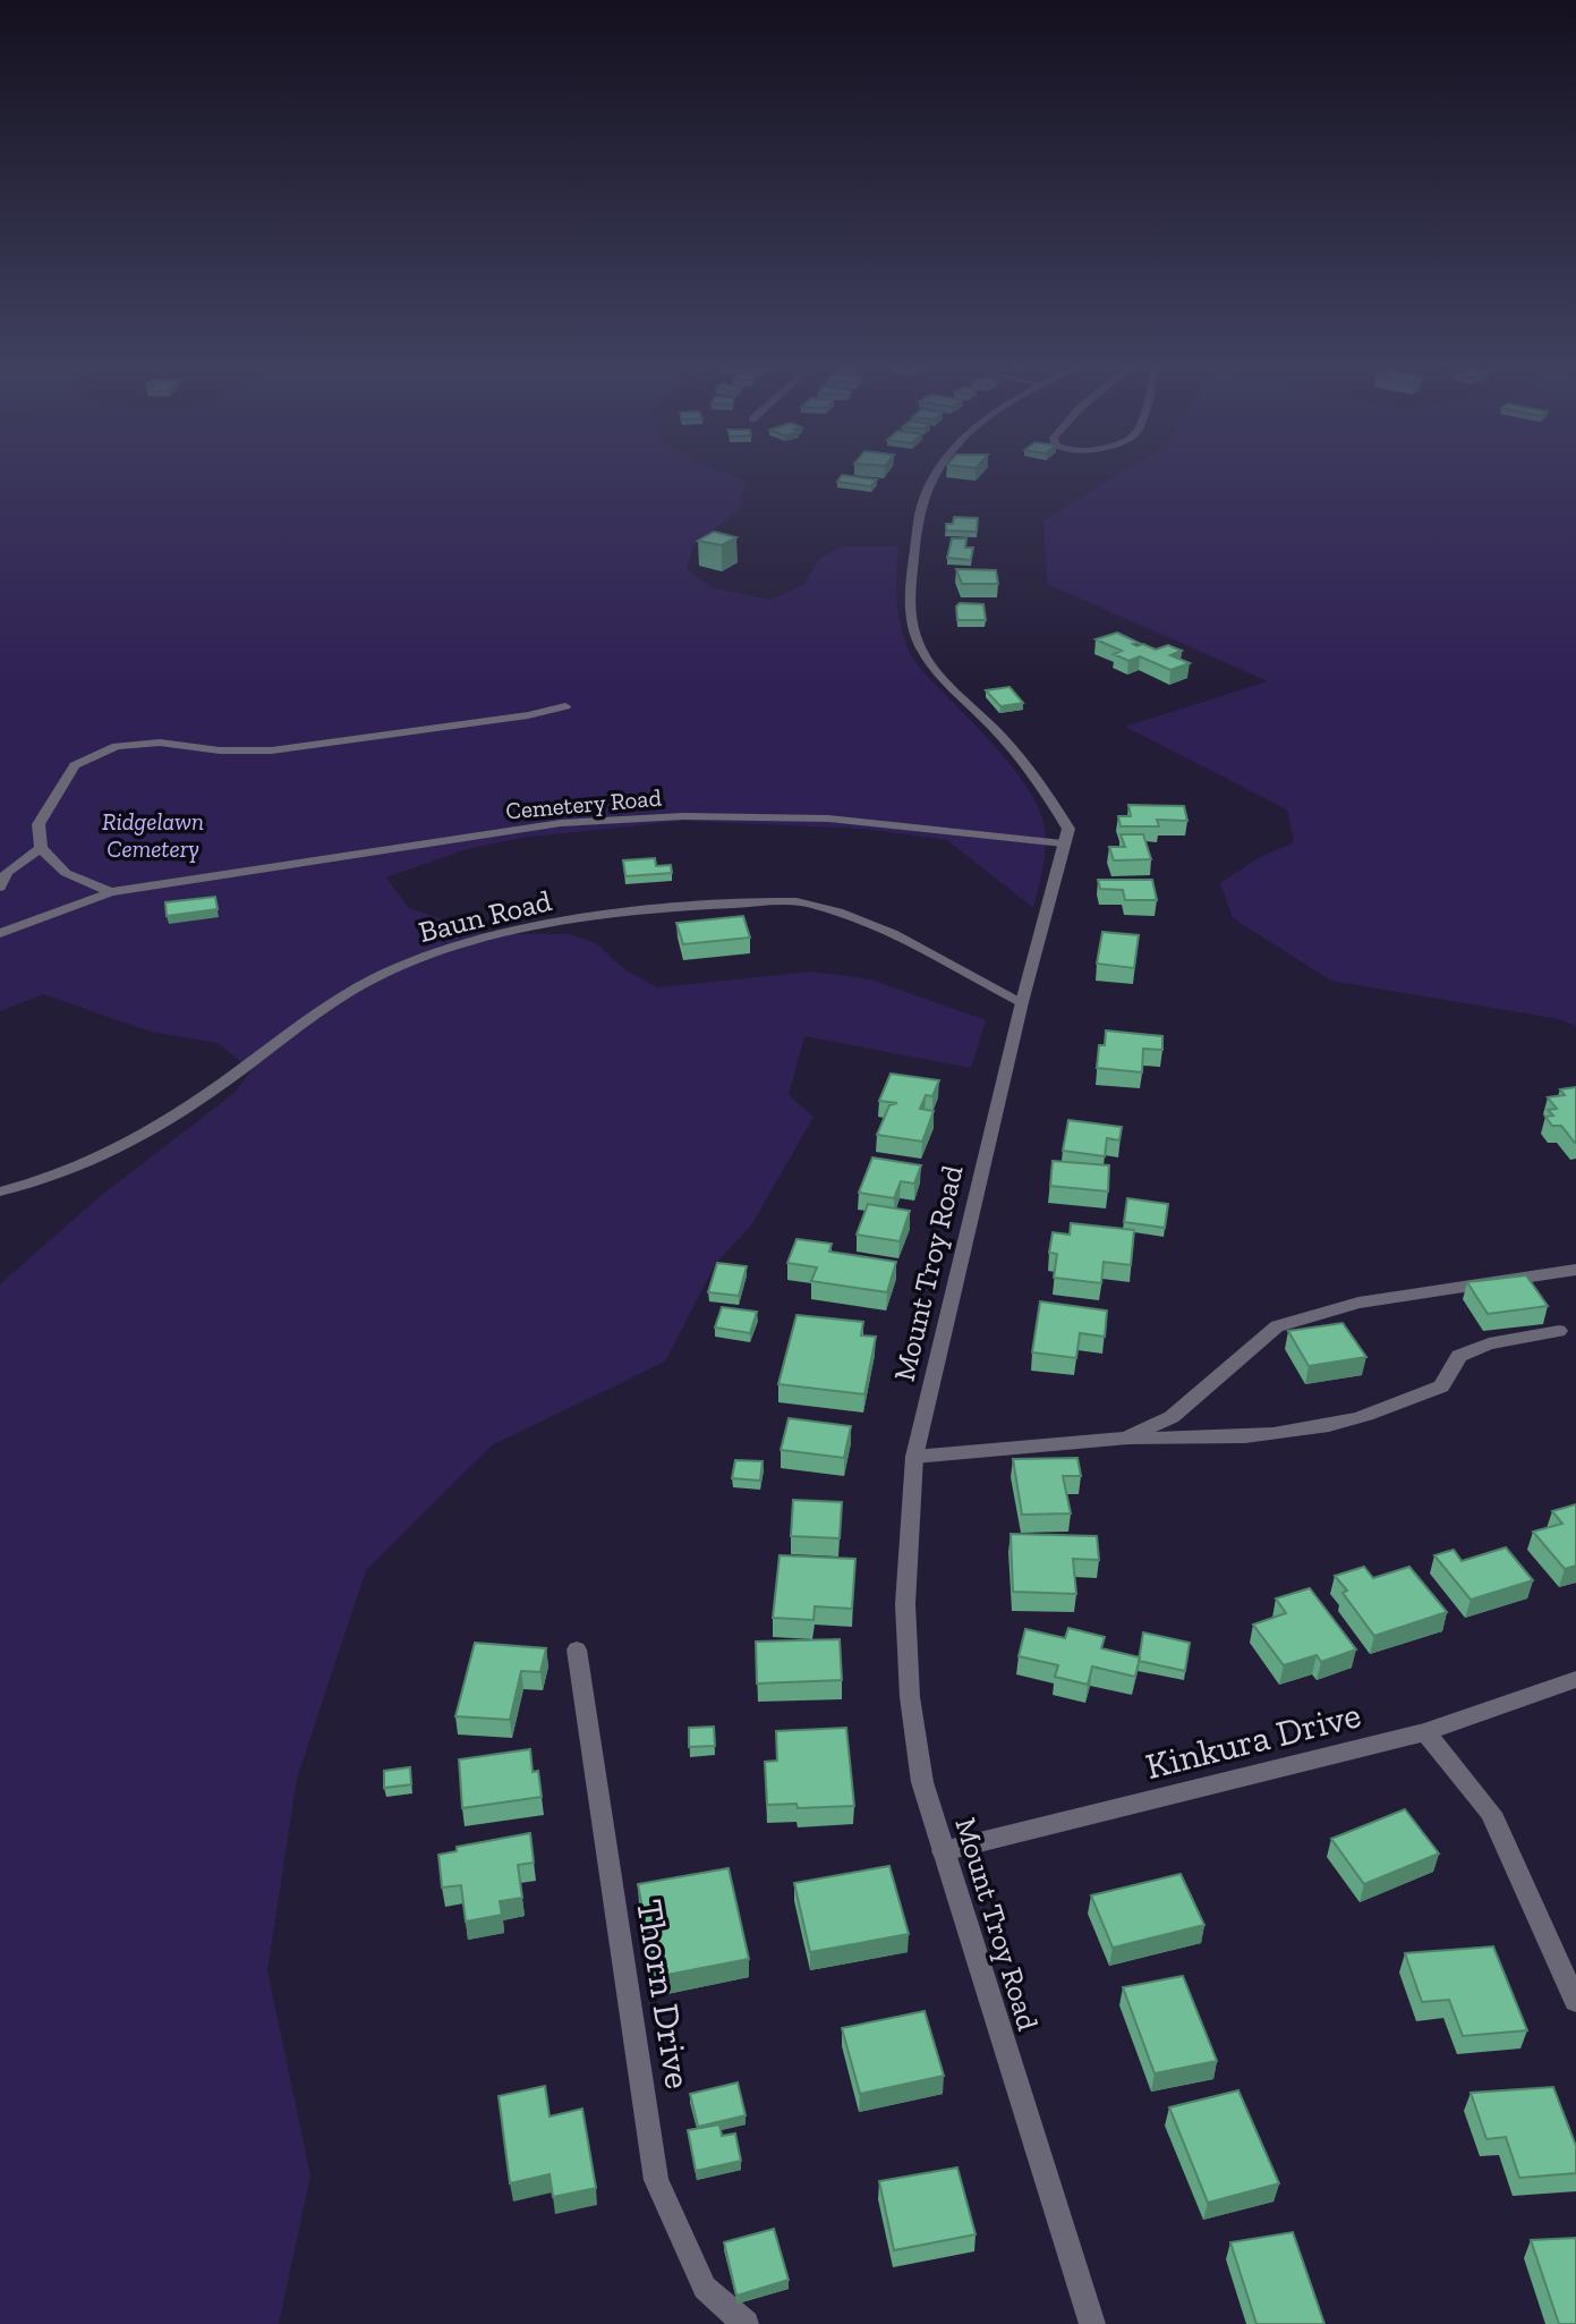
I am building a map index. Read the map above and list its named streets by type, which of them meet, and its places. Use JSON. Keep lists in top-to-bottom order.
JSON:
{
  "streets": {
    "street": [
      "Cemetery Road",
      "Baun Road",
      "Mount Troy Road",
      "Kinkura Drive",
      "Thorn Drive"
    ]
  },
  "crossings": [
    ["Cemetery Road", "Mount Troy Road"],
    ["Baun Road", "Mount Troy Road"],
    ["Mount Troy Road", "Kinkura Drive"]
  ],
  "parks": ["Ridgelawn Cemetery"]
}
